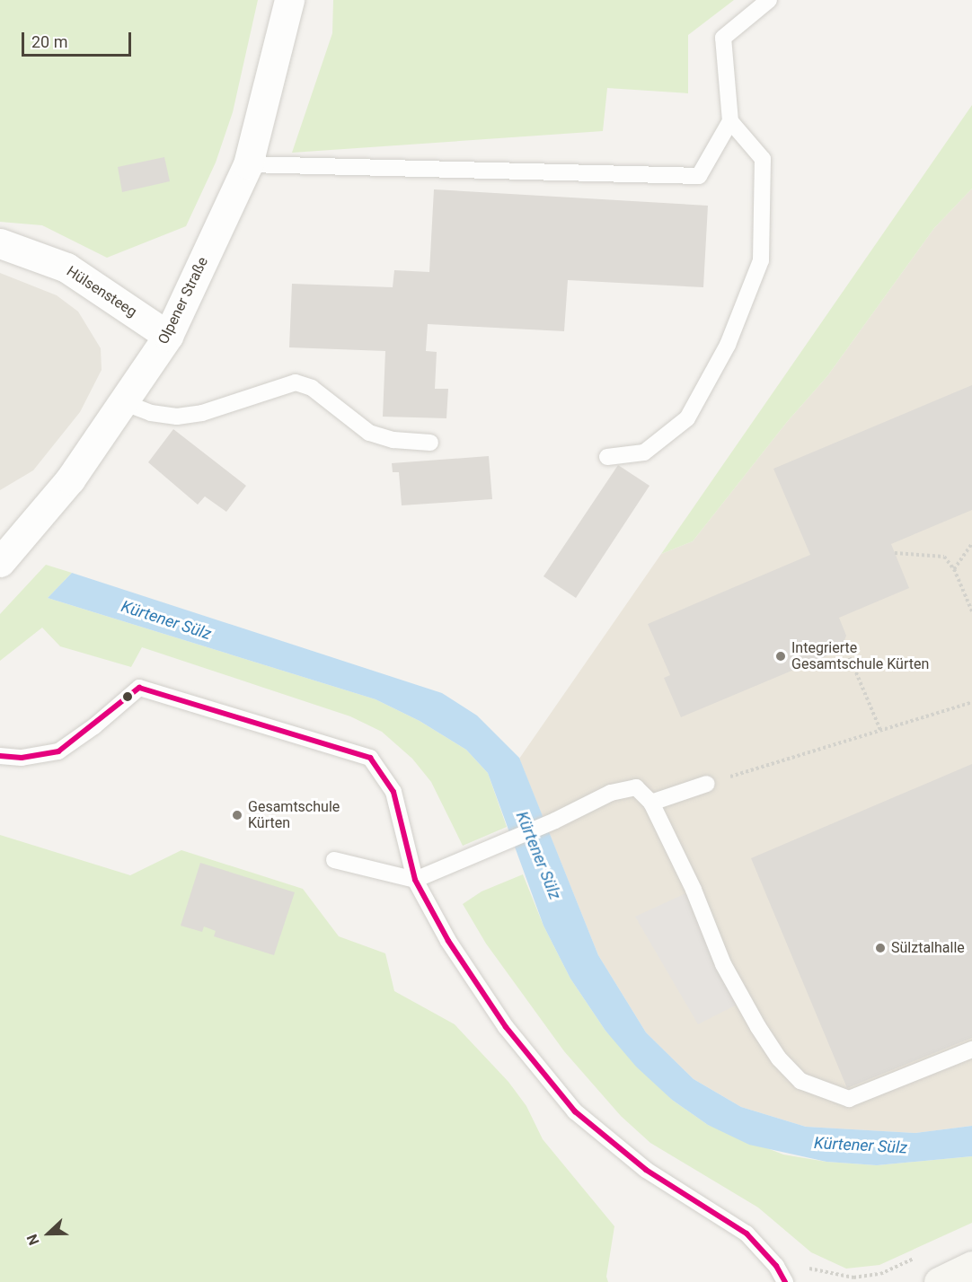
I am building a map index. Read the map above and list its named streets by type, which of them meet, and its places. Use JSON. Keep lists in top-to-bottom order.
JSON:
{
  "streets": {
    "street": ["Hülsensteeg", "Olpener Straße"]
  },
  "crossings": [
    ["Hülsensteeg", "Olpener Straße"]
  ],
  "water": ["Kürtener Sülz"],
  "places": ["Integrierte Gesamtschule Kürten", "Gesamtschule Kürten", "Sülztalhalle"],
  "scale_bar": "20 m",
  "north": "left"
}
